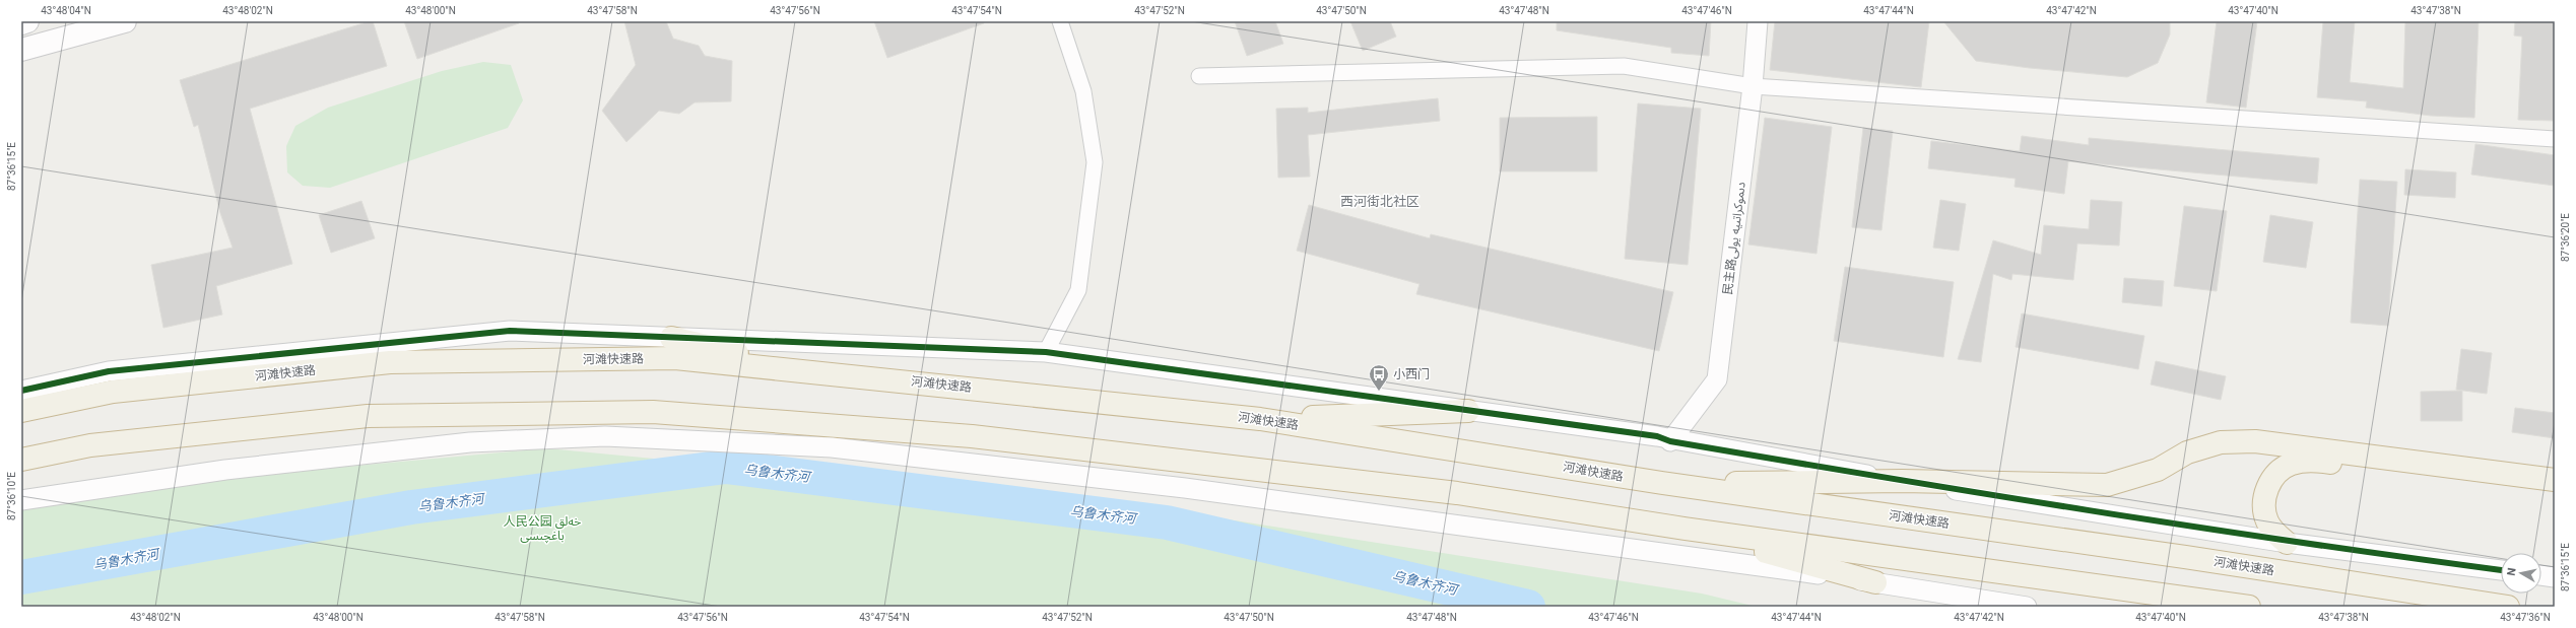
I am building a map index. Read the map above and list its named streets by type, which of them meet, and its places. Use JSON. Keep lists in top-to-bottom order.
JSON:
{
  "streets": {
    "highway": ["河滩快速路"],
    "street": ["民主路دىموكراتىيە يولى"]
  },
  "districts": ["西河街北社区"],
  "water": ["乌鲁木齐河"],
  "parks": ["人民公园 خەلق باغچىسى"],
  "places": {
    "bus stop": ["小西门"]
  },
  "north": "left",
  "coordinates": [
    "43°48'04\"N",
    "43°48'02\"N",
    "43°48'00\"N",
    "43°47'58\"N",
    "43°47'56\"N",
    "43°47'54\"N",
    "43°47'52\"N",
    "43°47'50\"N",
    "43°47'48\"N",
    "43°47'46\"N",
    "43°47'44\"N",
    "43°47'42\"N",
    "43°47'40\"N",
    "43°47'38\"N",
    "87°36'15\"E",
    "87°36'20\"E",
    "87°36'10\"E",
    "43°47'36\"N"
  ]
}
